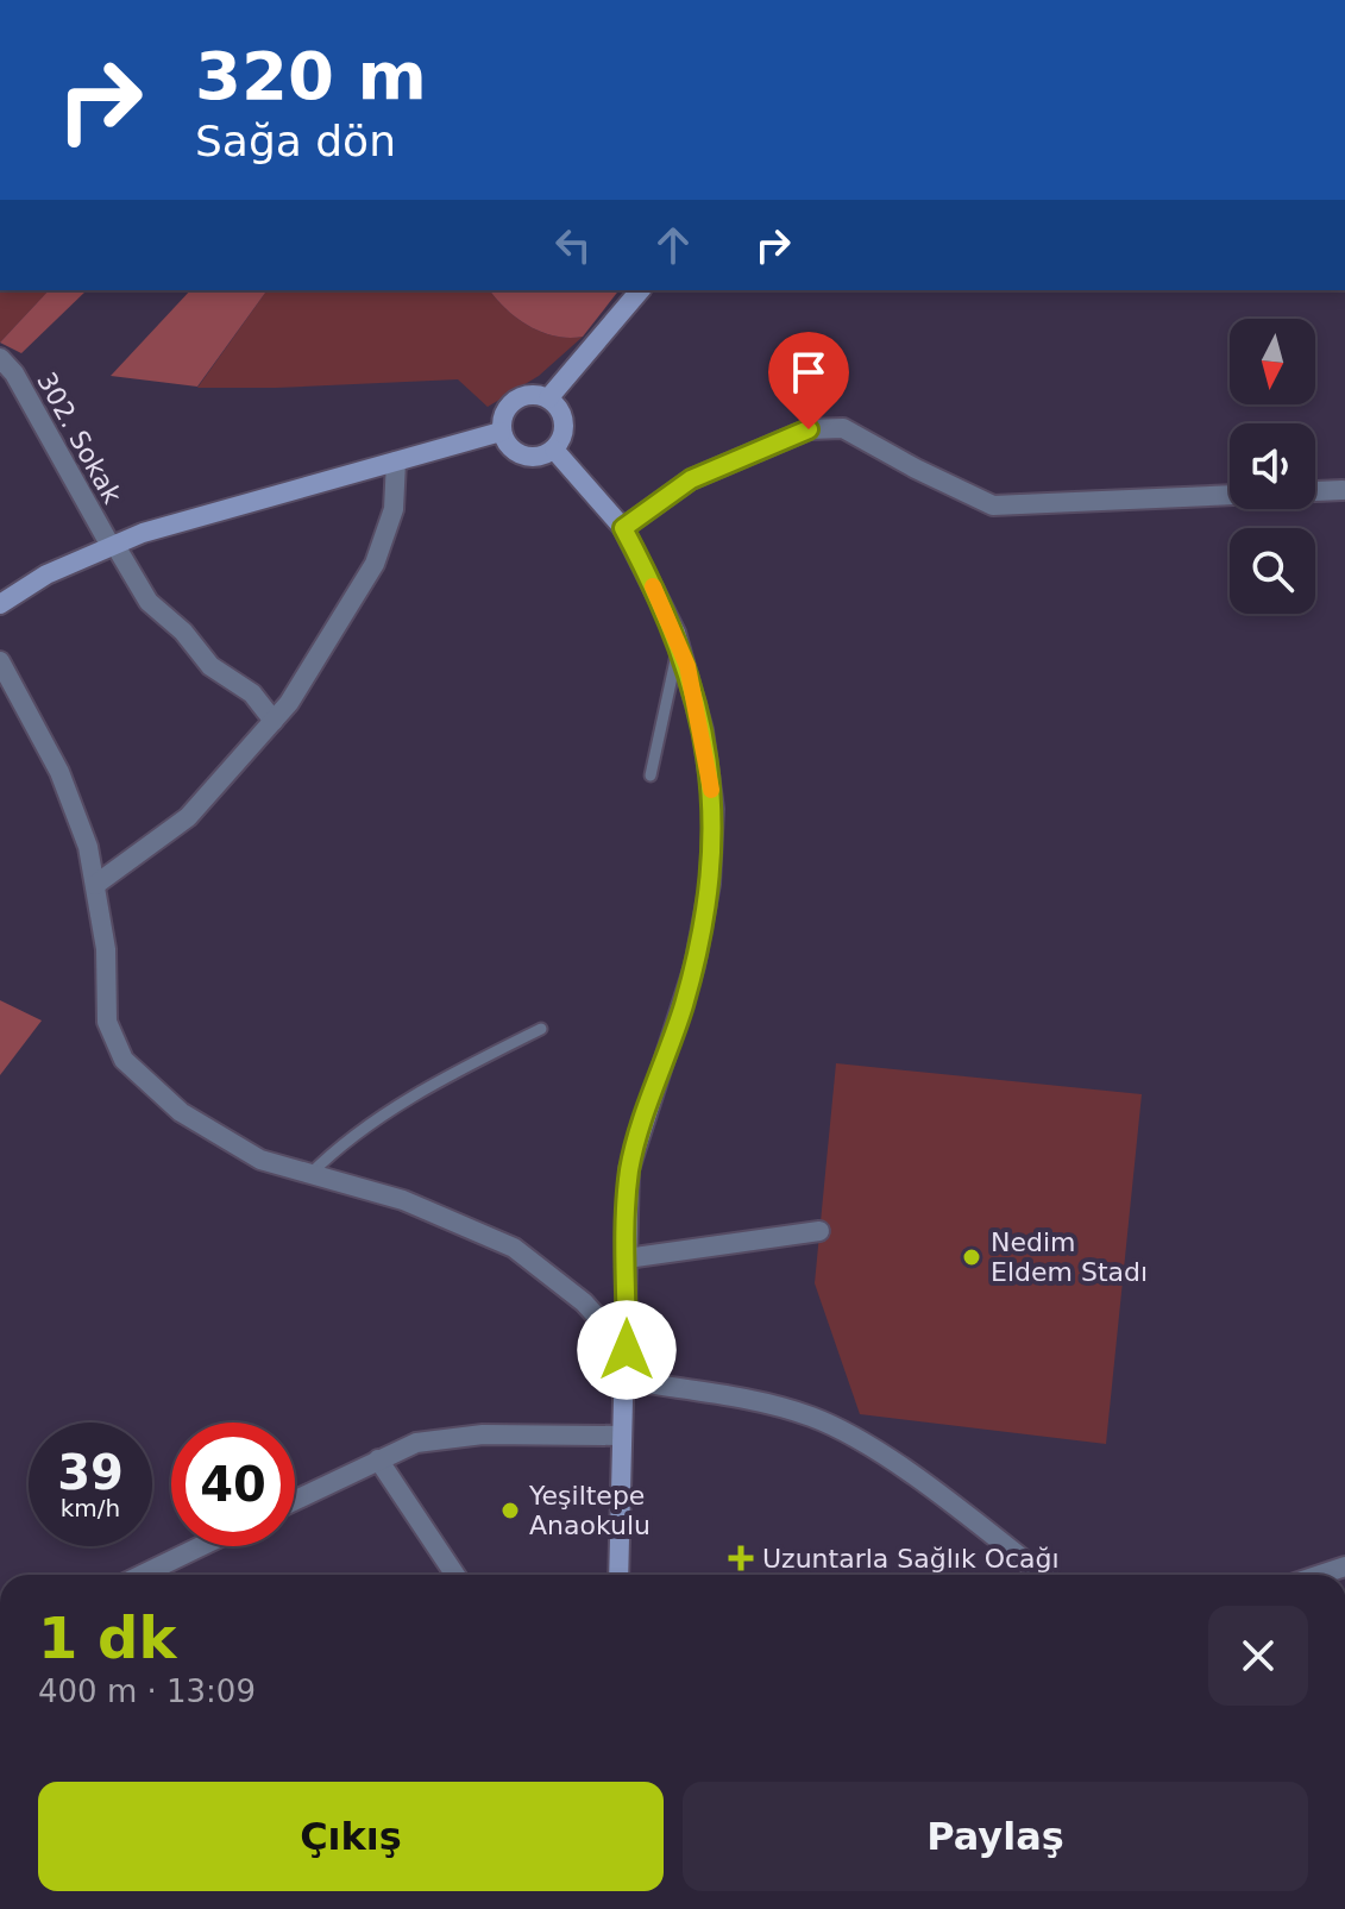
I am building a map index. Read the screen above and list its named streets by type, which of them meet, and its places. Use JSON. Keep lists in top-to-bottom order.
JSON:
{
  "streets": {
    "street": ["302. Sokak"]
  },
  "places": {
    "other": ["Nedim Eldem Stadı", "Yeşiltepe Anaokulu"],
    "health": ["Uzuntarla Sağlık Ocağı"]
  },
  "north": "bottom",
  "page": {
    "turn": ["320 m", "Sağa dön"],
    "speed": "39 km/h",
    "limit": "40",
    "heading": ["1 dk", "400 m · 13:09"],
    "buttons": ["Çıkış", "Paylaş"]
  }
}
